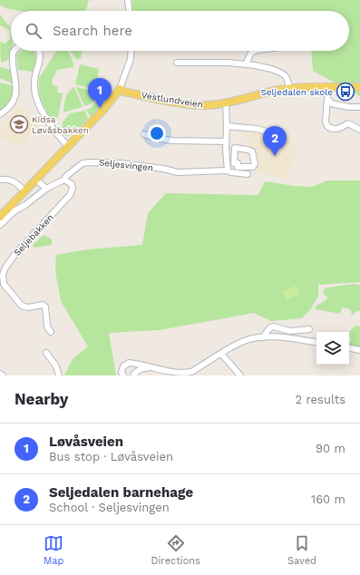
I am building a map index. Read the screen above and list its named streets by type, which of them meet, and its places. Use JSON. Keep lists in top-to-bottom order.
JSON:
{
  "streets": {
    "main road": ["Vestlundveien"],
    "street": ["Seljesvingen", "Seljebakken"]
  },
  "crossings": [
    ["Seljesvingen", "Seljebakken"]
  ],
  "places": {
    "bus stop": ["Seljedalen skole"],
    "school or university": ["Kidsa Løvåsbakken"]
  },
  "page": {
    "search": "Search here",
    "pins": ["1", "2"],
    "heading": ["Nearby", "2 results"],
    "list": [
      {
        "mark": "1",
        "name": "Løvåsveien",
        "note": "Bus stop · Løvåsveien",
        "value": "90 m"
      },
      {
        "mark": "2",
        "name": "Seljedalen barnehage",
        "note": "School · Seljesvingen",
        "value": "160 m"
      }
    ],
    "nav": ["Map", "Directions", "Saved"]
  }
}
